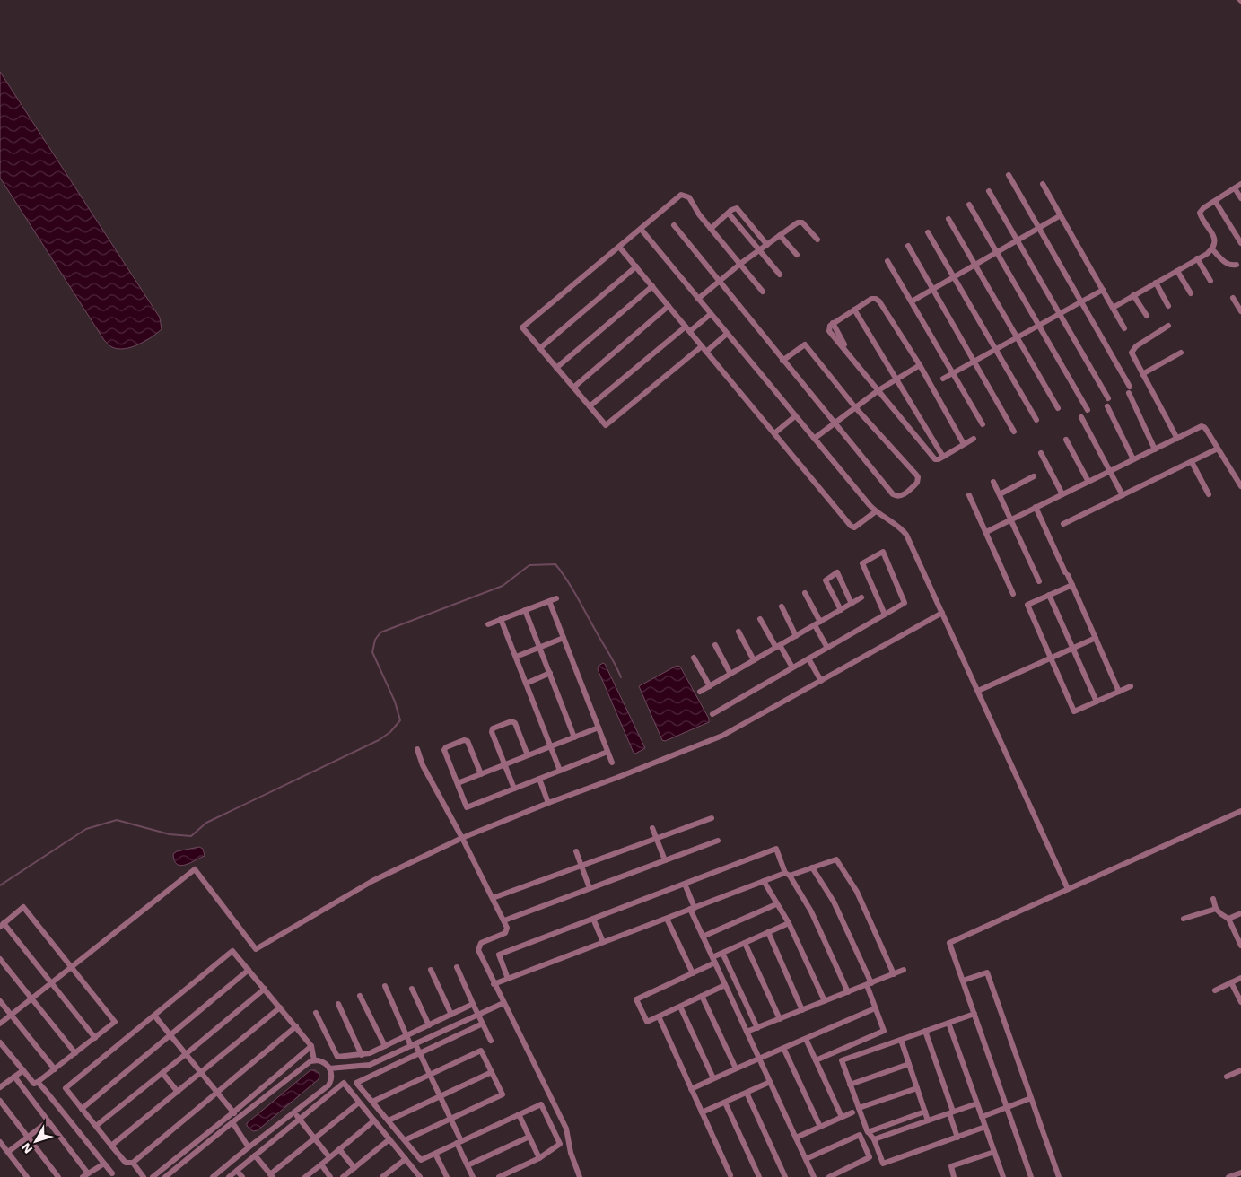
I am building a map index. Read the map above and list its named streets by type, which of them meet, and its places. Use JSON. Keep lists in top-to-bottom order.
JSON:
{
  "north": "bottom left"
}
